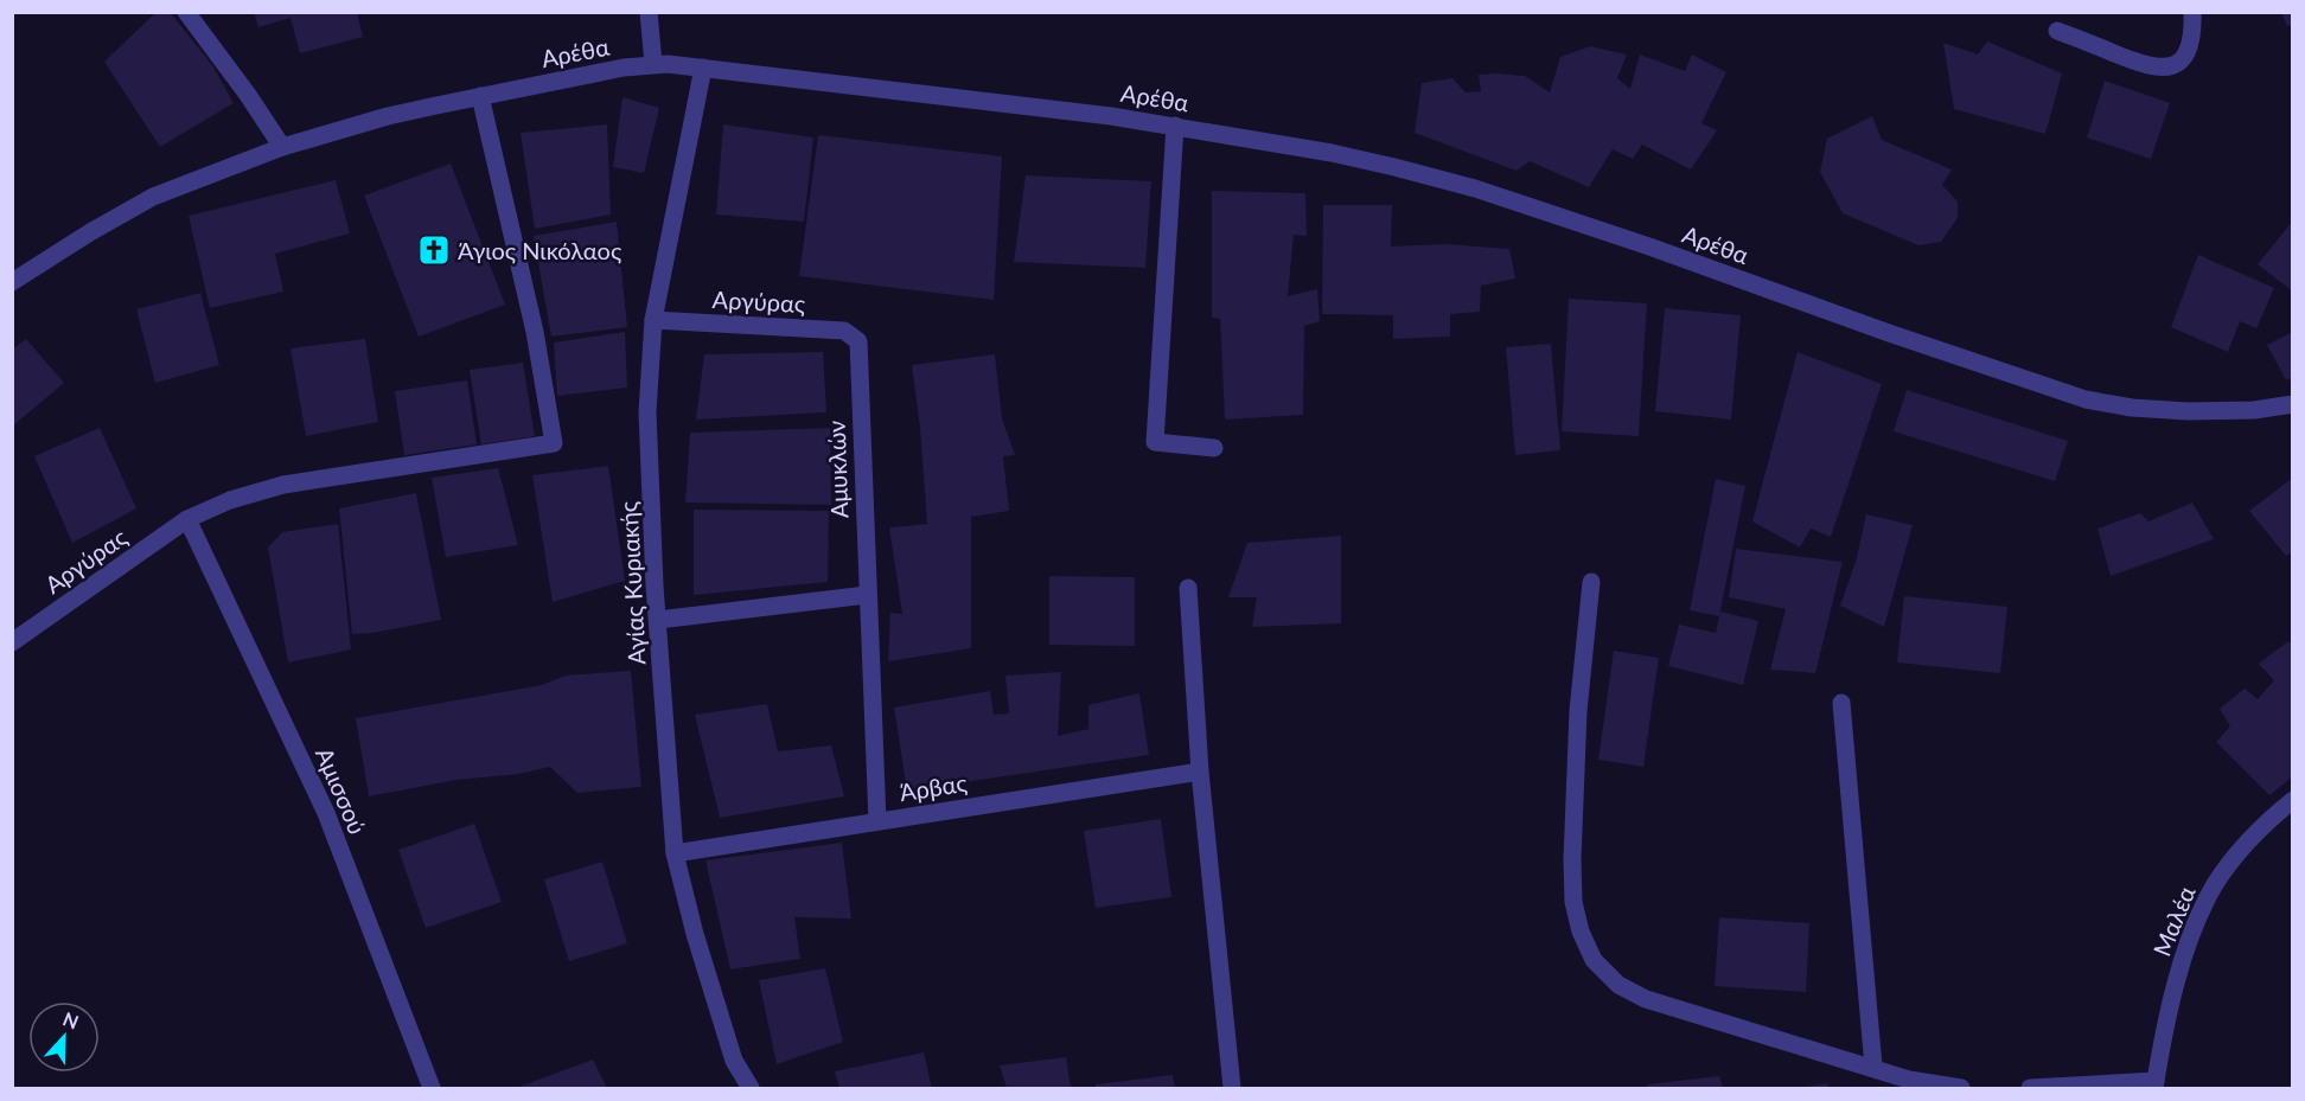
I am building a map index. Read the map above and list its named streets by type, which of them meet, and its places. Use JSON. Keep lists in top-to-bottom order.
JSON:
{
  "streets": {
    "street": [
      "Αρέθα",
      "Αργύρας",
      "Αμυκλών",
      "Αγίας Κυριακής",
      "Άρβας",
      "Αμισσού",
      "Μαλέα"
    ]
  },
  "crossings": [
    ["Αρέθα", "Αργύρας"],
    ["Αρέθα", "Αγίας Κυριακής"],
    ["Αργύρας", "Αμυκλών"],
    ["Αργύρας", "Αγίας Κυριακής"],
    ["Αργύρας", "Αμισσού"],
    ["Αμυκλών", "Άρβας"],
    ["Αγίας Κυριακής", "Άρβας"]
  ],
  "places": {
    "church": ["Άγιος Νικόλαος"]
  },
  "north": "top"
}
